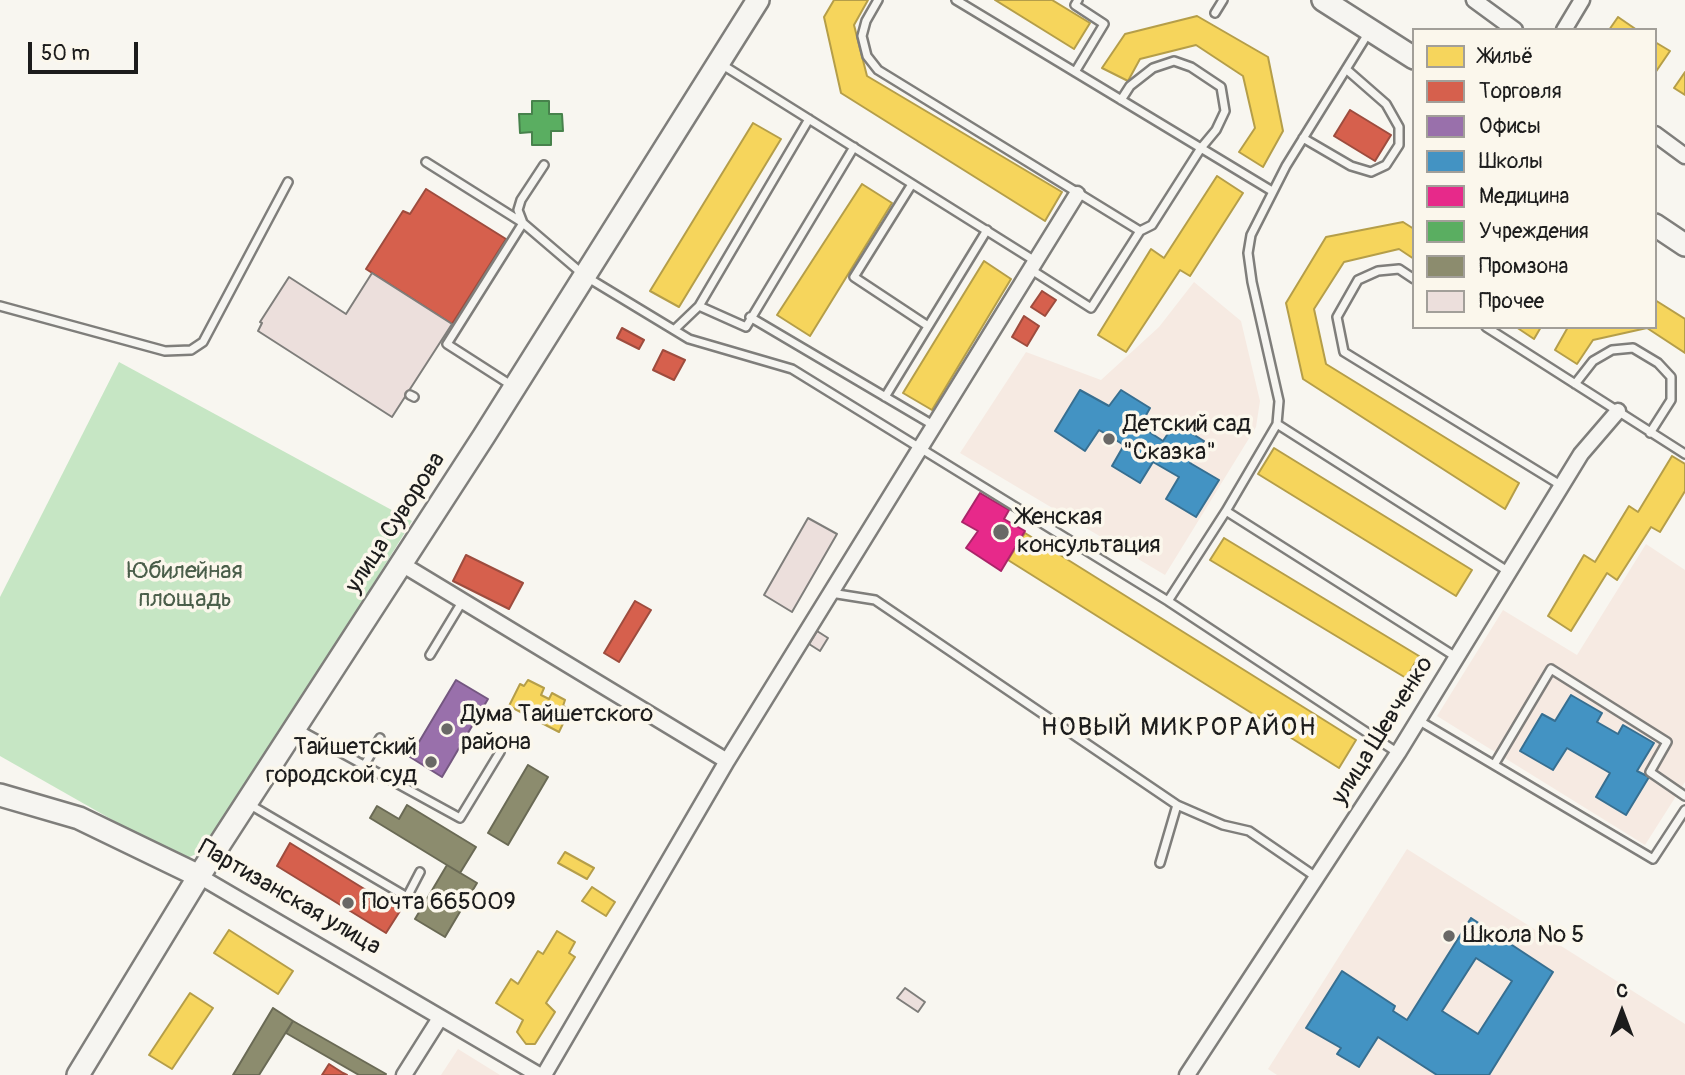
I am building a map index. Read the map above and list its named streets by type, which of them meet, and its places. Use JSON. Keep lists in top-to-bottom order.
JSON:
{
  "streets": {
    "street": ["улица Суворова", "улица Шевченко", "Партизанская улица"]
  },
  "crossings": [
    ["улица Суворова", "Партизанская улица"]
  ],
  "districts": ["НОВЫЙ МИКРОРАЙОН"],
  "parks": ["Юбилейная площадь"],
  "places": [
    "Детский сад \"Сказка\"",
    "Женская консультация",
    "Дума Тайшетского района",
    "Тайшетский городской суд",
    "Почта 665009",
    "Школа № 5"
  ],
  "legend": [
    "Жильё",
    "Торговля",
    "Офисы",
    "Школы",
    "Медицина",
    "Учреждения",
    "Промзона",
    "Прочее"
  ],
  "scale_bar": "50 m",
  "north": "top"
}
